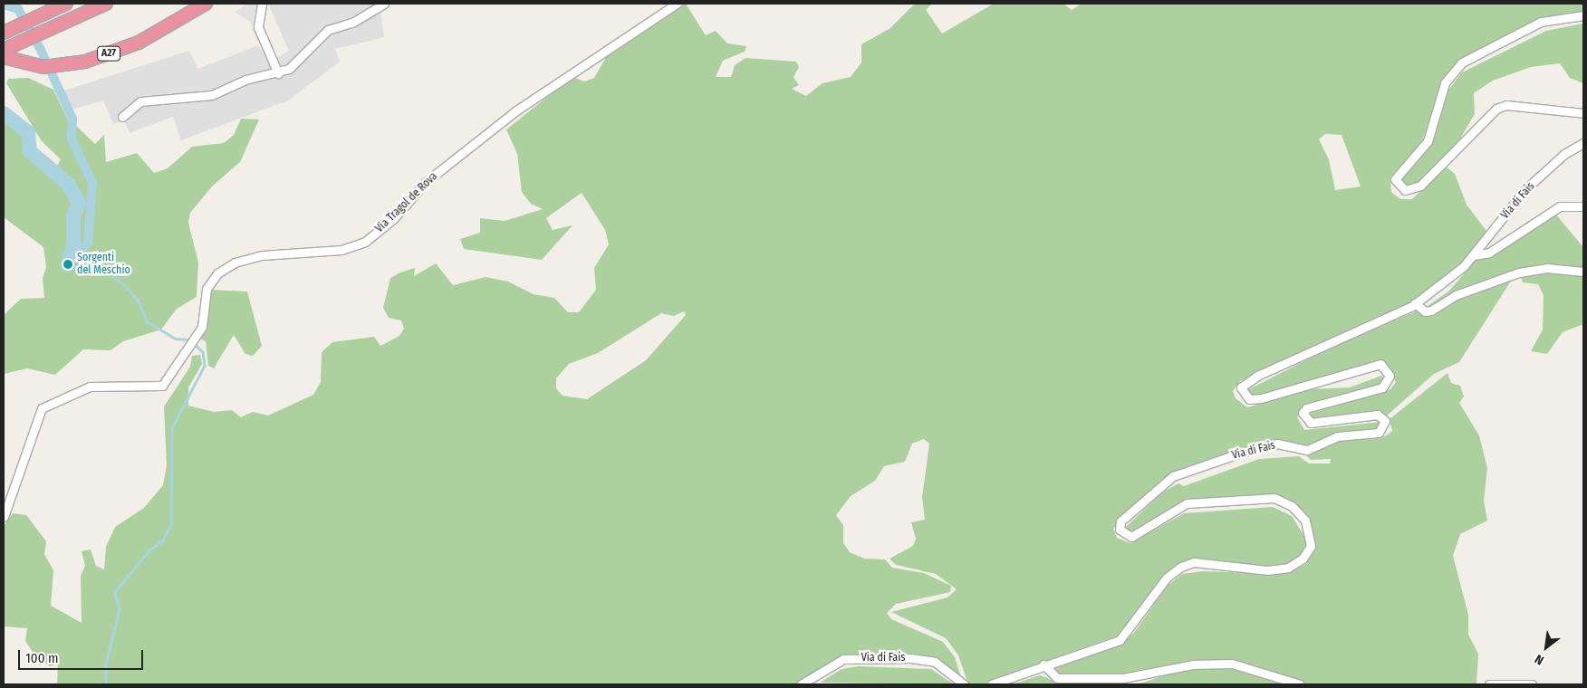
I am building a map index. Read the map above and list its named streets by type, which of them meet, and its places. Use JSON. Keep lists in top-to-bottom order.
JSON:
{
  "streets": {
    "highway": ["A27"],
    "street": ["Via di Fais", "Via Tragol de Rova"]
  },
  "places": ["Sorgenti del Meschio"],
  "scale_bar": "100 m",
  "north": "bottom left"
}
